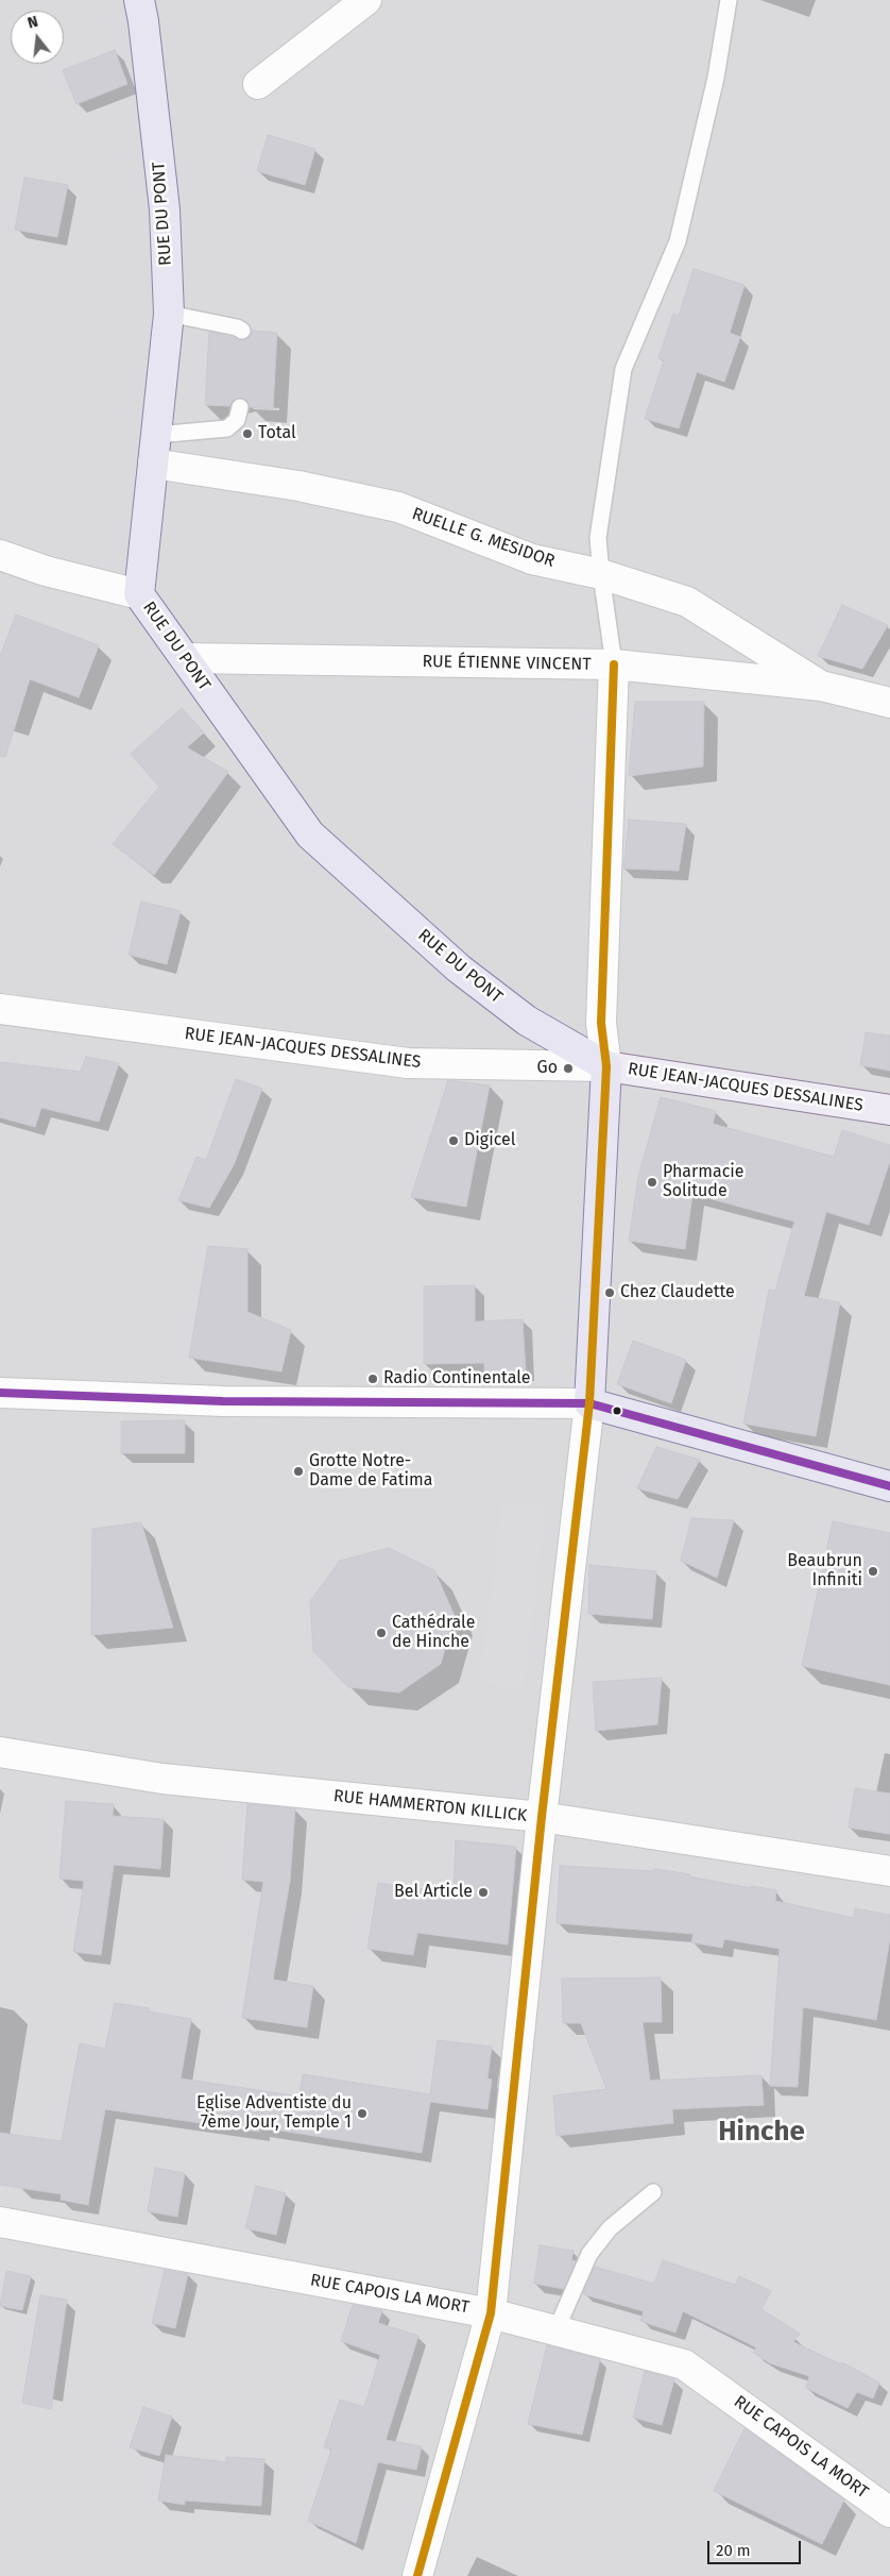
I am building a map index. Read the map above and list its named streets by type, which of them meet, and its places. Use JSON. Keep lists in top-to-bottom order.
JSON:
{
  "streets": {
    "main road": ["RUE DU PONT", "RUE JEAN-JACQUES DESSALINES"],
    "street": [
      "RUELLE G. MESIDOR",
      "RUE ÉTIENNE VINCENT",
      "RUE HAMMERTON KILLICK",
      "RUE CAPOIS LA MORT"
    ]
  },
  "crossings": [
    ["RUE DU PONT", "RUELLE G. MESIDOR"],
    ["RUE DU PONT", "RUE ÉTIENNE VINCENT"],
    ["RUE DU PONT", "RUE JEAN-JACQUES DESSALINES"],
    ["RUELLE G. MESIDOR", "RUE ÉTIENNE VINCENT"]
  ],
  "districts": ["Hinche"],
  "places": [
    "Total",
    "Go",
    "Digicel",
    "Pharmacie Solitude",
    "Chez Claudette",
    "Radio Continentale",
    "Grotte Notre- Dame de Fatima",
    "Beaubrun Infiniti",
    "Cathédrale de Hinche",
    "Bel Article",
    "Eglise Adventiste du 7ème Jour, Temple 1"
  ],
  "scale_bar": "20 m",
  "north": "top"
}
